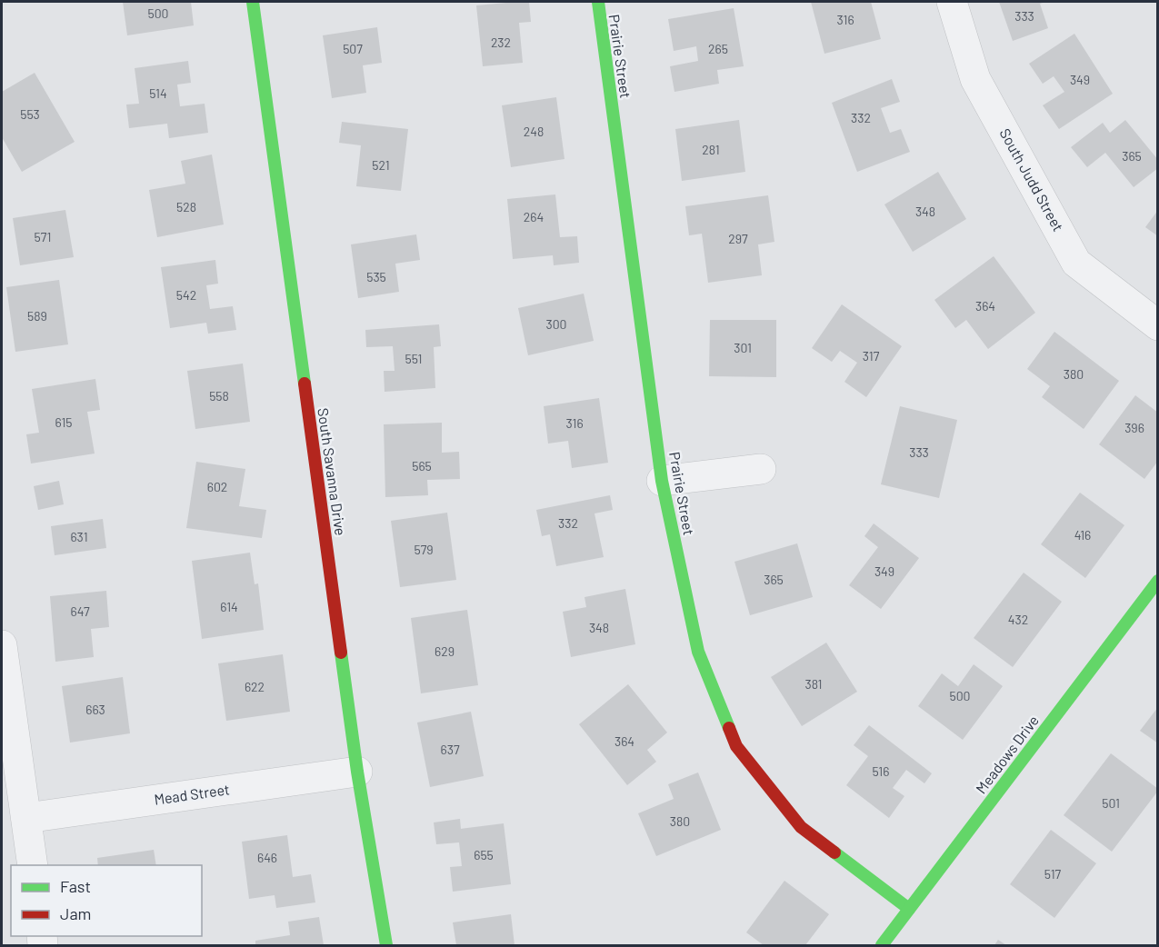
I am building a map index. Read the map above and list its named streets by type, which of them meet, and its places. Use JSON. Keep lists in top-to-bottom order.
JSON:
{
  "streets": {
    "street": [
      "Prairie Street",
      "South Judd Street",
      "South Savanna Drive",
      "Meadows Drive",
      "Mead Street"
    ]
  },
  "crossings": [
    ["Prairie Street", "Meadows Drive"],
    ["South Savanna Drive", "Mead Street"]
  ],
  "house_numbers": [
    "500",
    "333",
    "316",
    "232",
    "507",
    "265",
    "349",
    "514",
    "553",
    "332",
    "248",
    "281",
    "365",
    "521",
    "528",
    "348",
    "264",
    "571",
    "297",
    "535",
    "542",
    "364",
    "589",
    "300",
    "301",
    "317",
    "551",
    "380",
    "558",
    "615",
    "316",
    "396",
    "333",
    "565",
    "602",
    "332",
    "416",
    "631",
    "579",
    "349",
    "365",
    "614",
    "647",
    "432",
    "348",
    "629",
    "381",
    "622",
    "500",
    "663",
    "364",
    "637",
    "516",
    "501",
    "380",
    "655",
    "646",
    "517"
  ],
  "legend": ["Fast", "Jam"]
}
